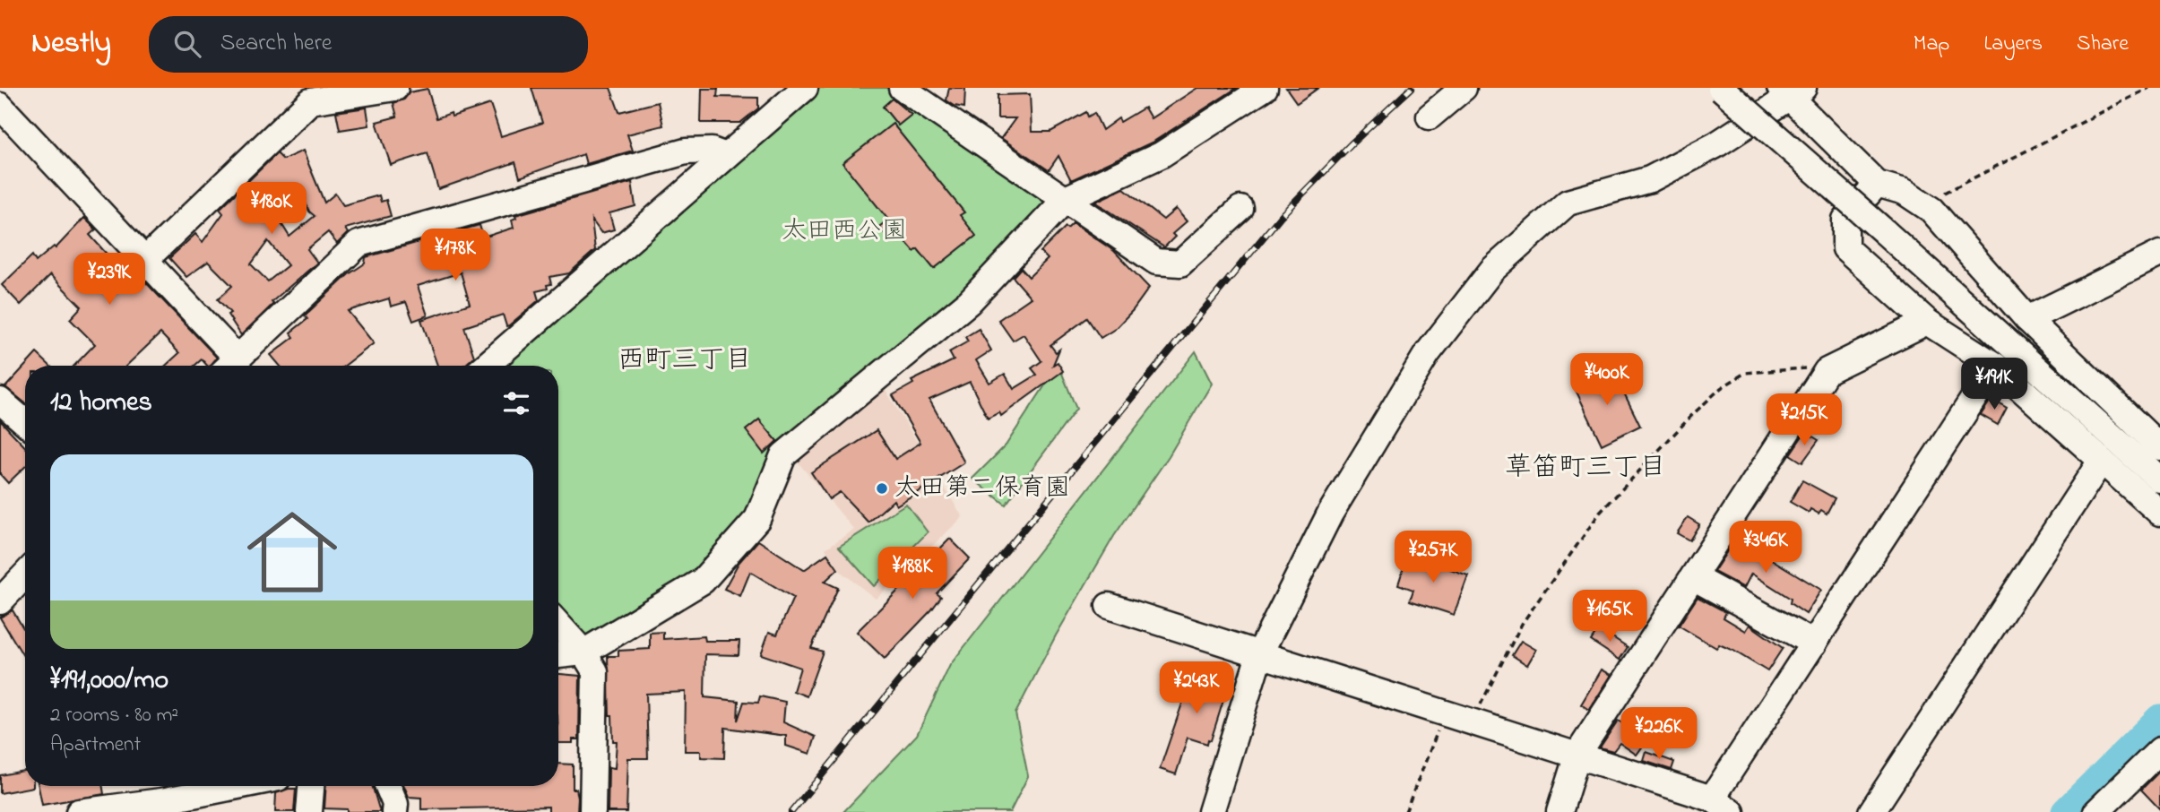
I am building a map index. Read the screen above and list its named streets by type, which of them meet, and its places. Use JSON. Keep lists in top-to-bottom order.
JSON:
{
  "districts": ["西町三丁目", "草笛町三丁目"],
  "parks": ["太田西公園"],
  "places": ["太田第二保育園"],
  "page": {
    "header": "Nestly",
    "search": "Search here",
    "nav": ["Map", "Layers", "Share"],
    "price": [
      "¥180K",
      "¥178K",
      "¥239K",
      "¥400K",
      "¥191K",
      "¥215K",
      "¥346K",
      "¥257K",
      "¥188K",
      "¥165K",
      "¥243K",
      "¥226K"
    ],
    "heading": "12 homes",
    "list": [
      {
        "name": "¥191,000/mo",
        "note": "2 rooms · 80 m² · Apartment"
      }
    ]
  }
}
